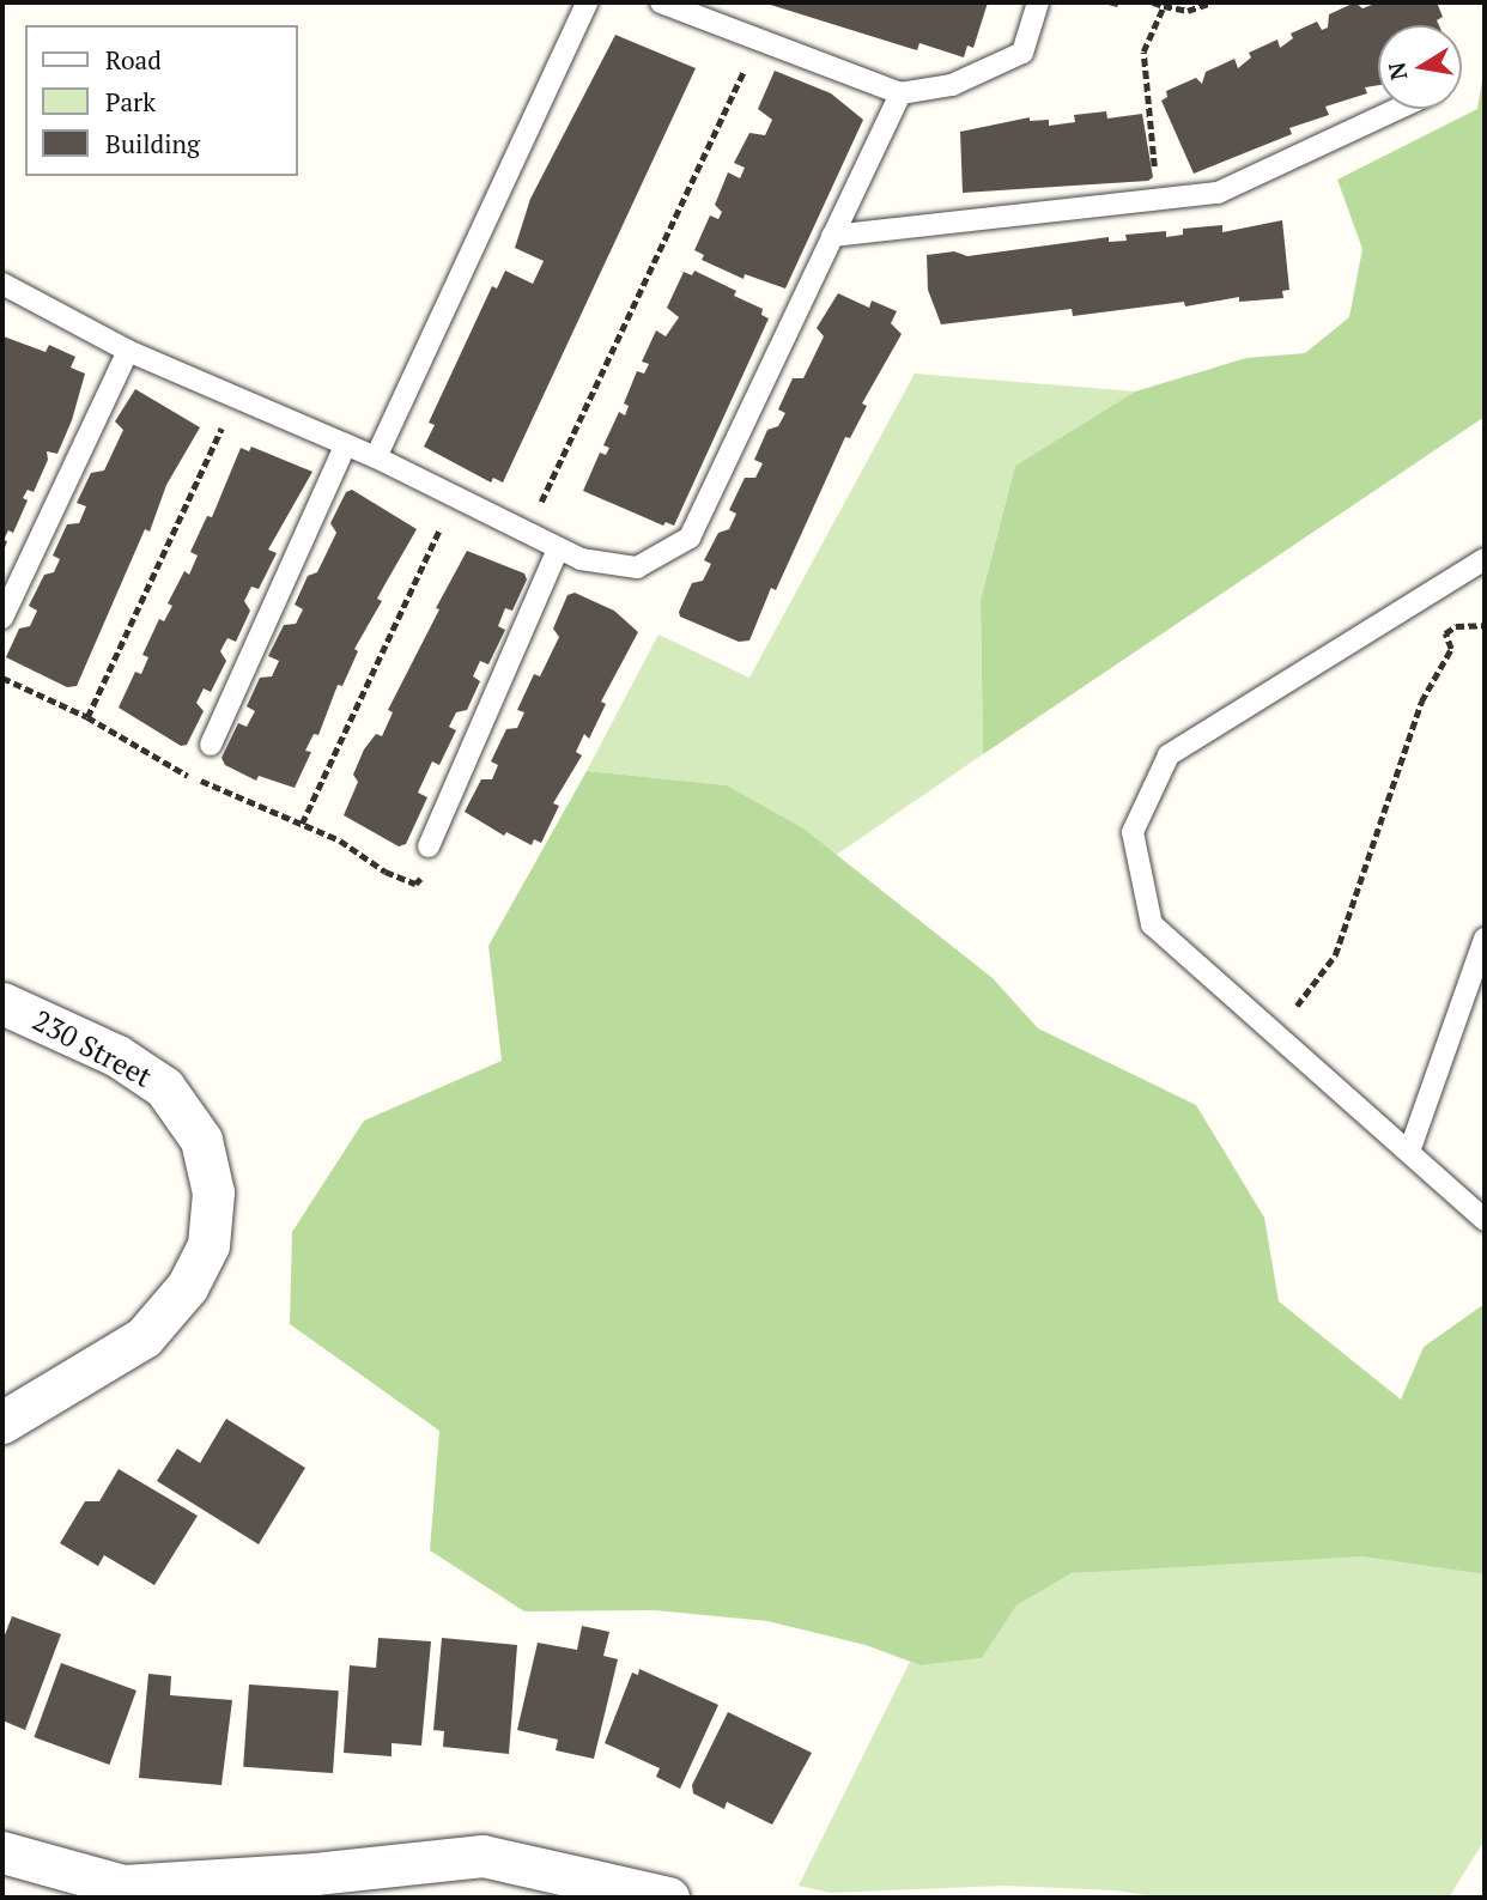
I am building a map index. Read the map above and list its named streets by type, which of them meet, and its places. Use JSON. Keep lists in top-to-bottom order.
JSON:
{
  "streets": {
    "street": ["230 Street"]
  },
  "legend": ["Road", "Park", "Building"],
  "north": "left"
}
